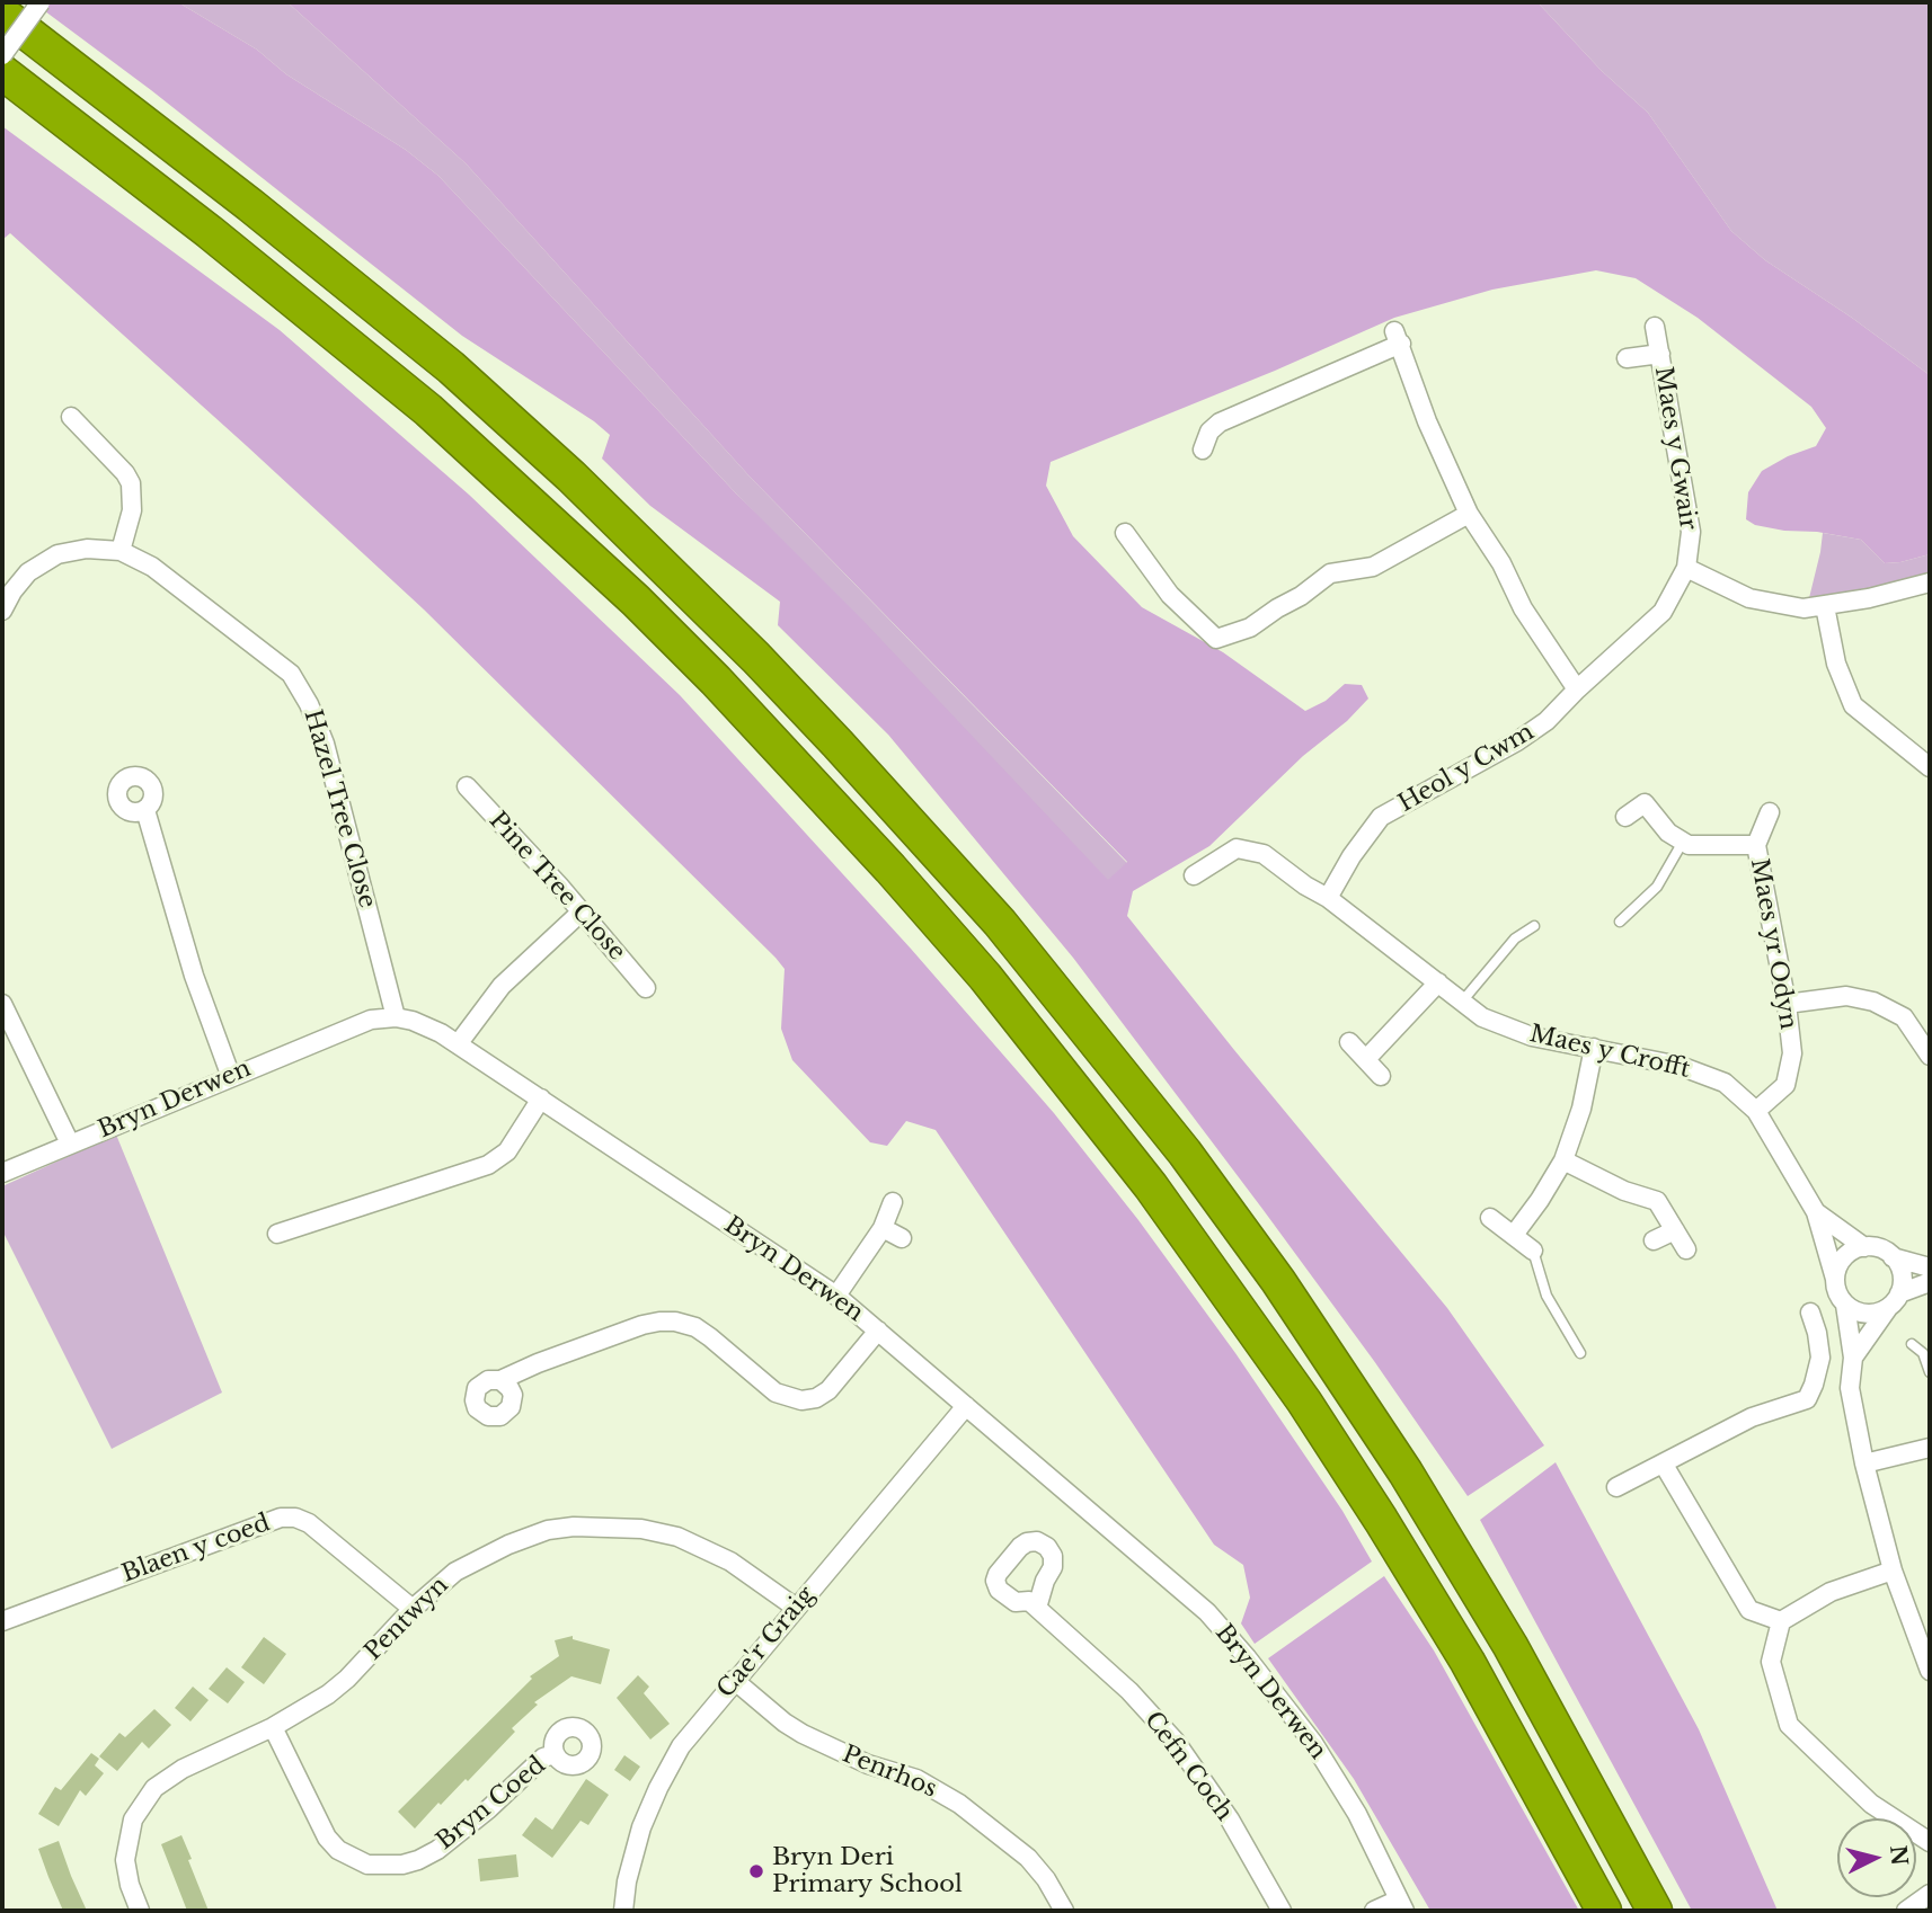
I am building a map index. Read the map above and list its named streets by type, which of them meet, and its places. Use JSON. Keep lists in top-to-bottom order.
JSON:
{
  "streets": {
    "street": [
      "Maes y Gwair",
      "Heol y Cwm",
      "Hazel Tree Close",
      "Pine Tree Close",
      "Maes yr Odyn",
      "Maes y Crofft",
      "Bryn Derwen",
      "Blaen y coed",
      "Pentwyn",
      "Cae'r Graig",
      "Cefn Coch",
      "Penrhos",
      "Bryn Coed"
    ]
  },
  "crossings": [
    ["Maes y Gwair", "Heol y Cwm"],
    ["Heol y Cwm", "Maes y Crofft"],
    ["Hazel Tree Close", "Bryn Derwen"],
    ["Maes yr Odyn", "Maes y Crofft"],
    ["Bryn Derwen", "Cae'r Graig"],
    ["Blaen y coed", "Pentwyn"],
    ["Pentwyn", "Cae'r Graig"],
    ["Pentwyn", "Bryn Coed"],
    ["Cae'r Graig", "Penrhos"]
  ],
  "places": ["Bryn Deri Primary School"],
  "north": "right"
}
